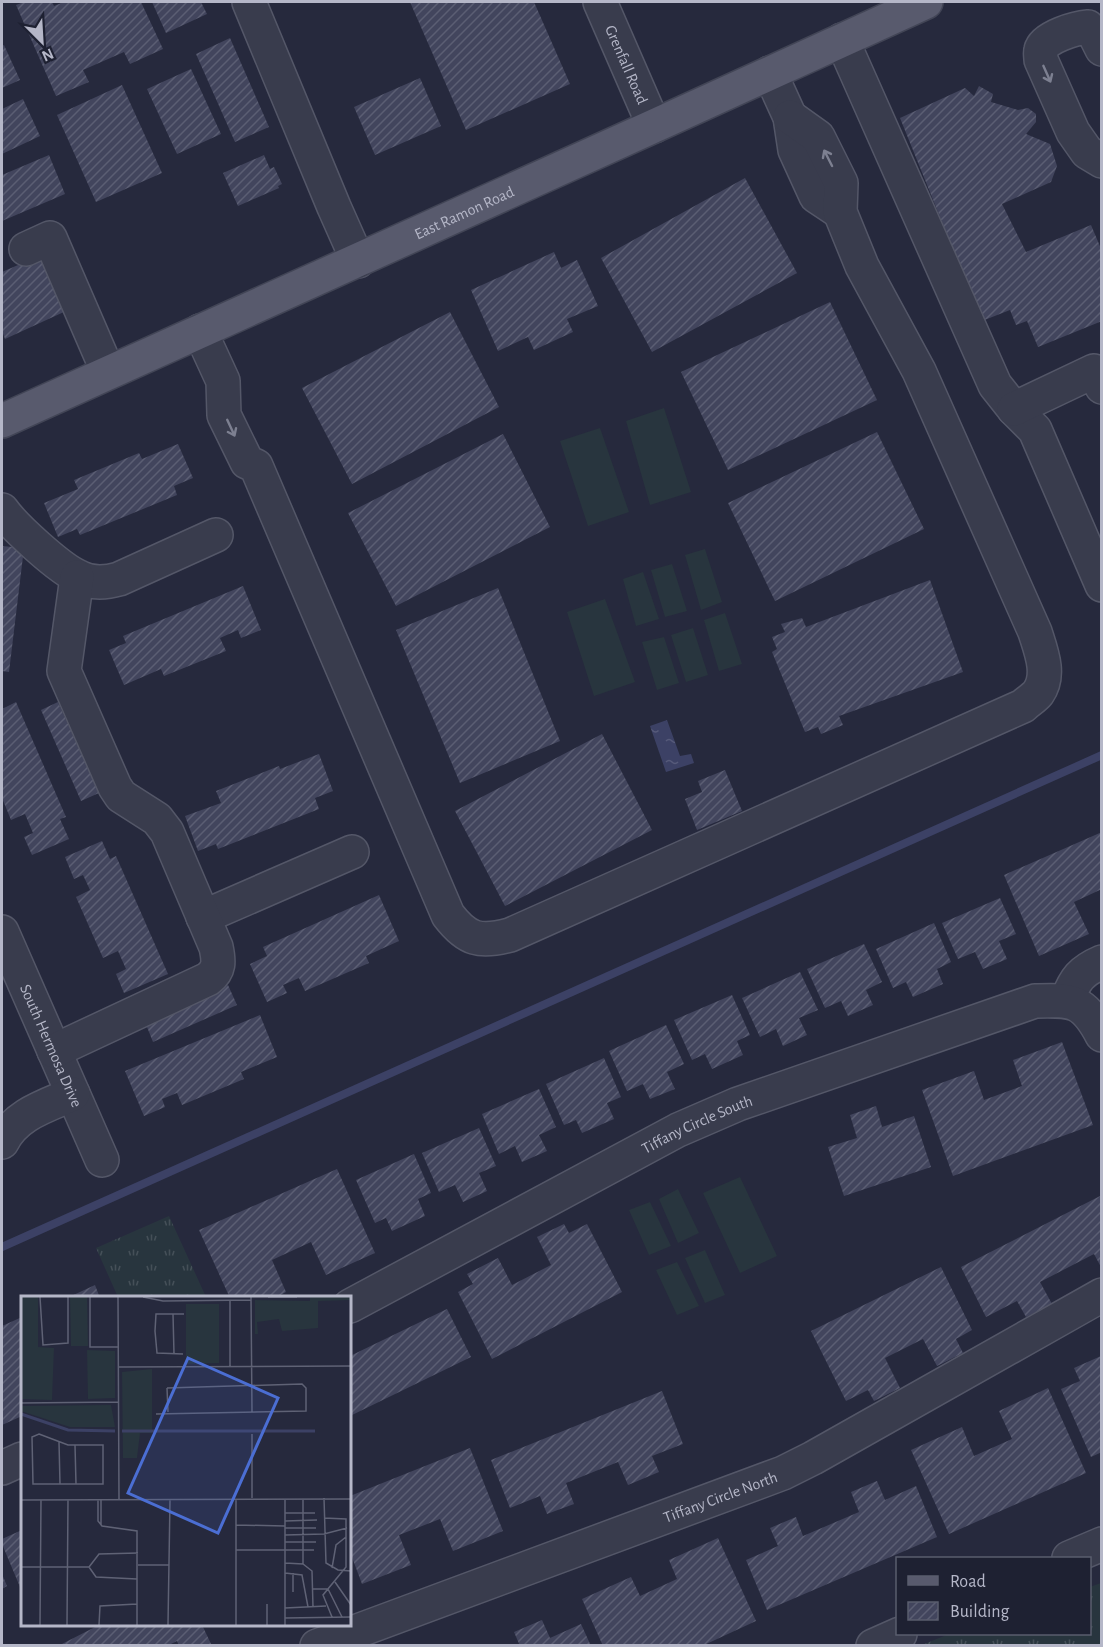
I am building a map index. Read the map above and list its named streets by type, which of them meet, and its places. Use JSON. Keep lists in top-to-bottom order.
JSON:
{
  "streets": {
    "main road": ["East Ramon Road"],
    "street": [
      "Grenfall Road",
      "South Hermosa Drive",
      "Tiffany Circle South",
      "Tiffany Circle North"
    ]
  },
  "crossings": [
    ["Grenfall Road", "East Ramon Road"]
  ],
  "legend": ["Road", "Building"],
  "north": "bottom right"
}
